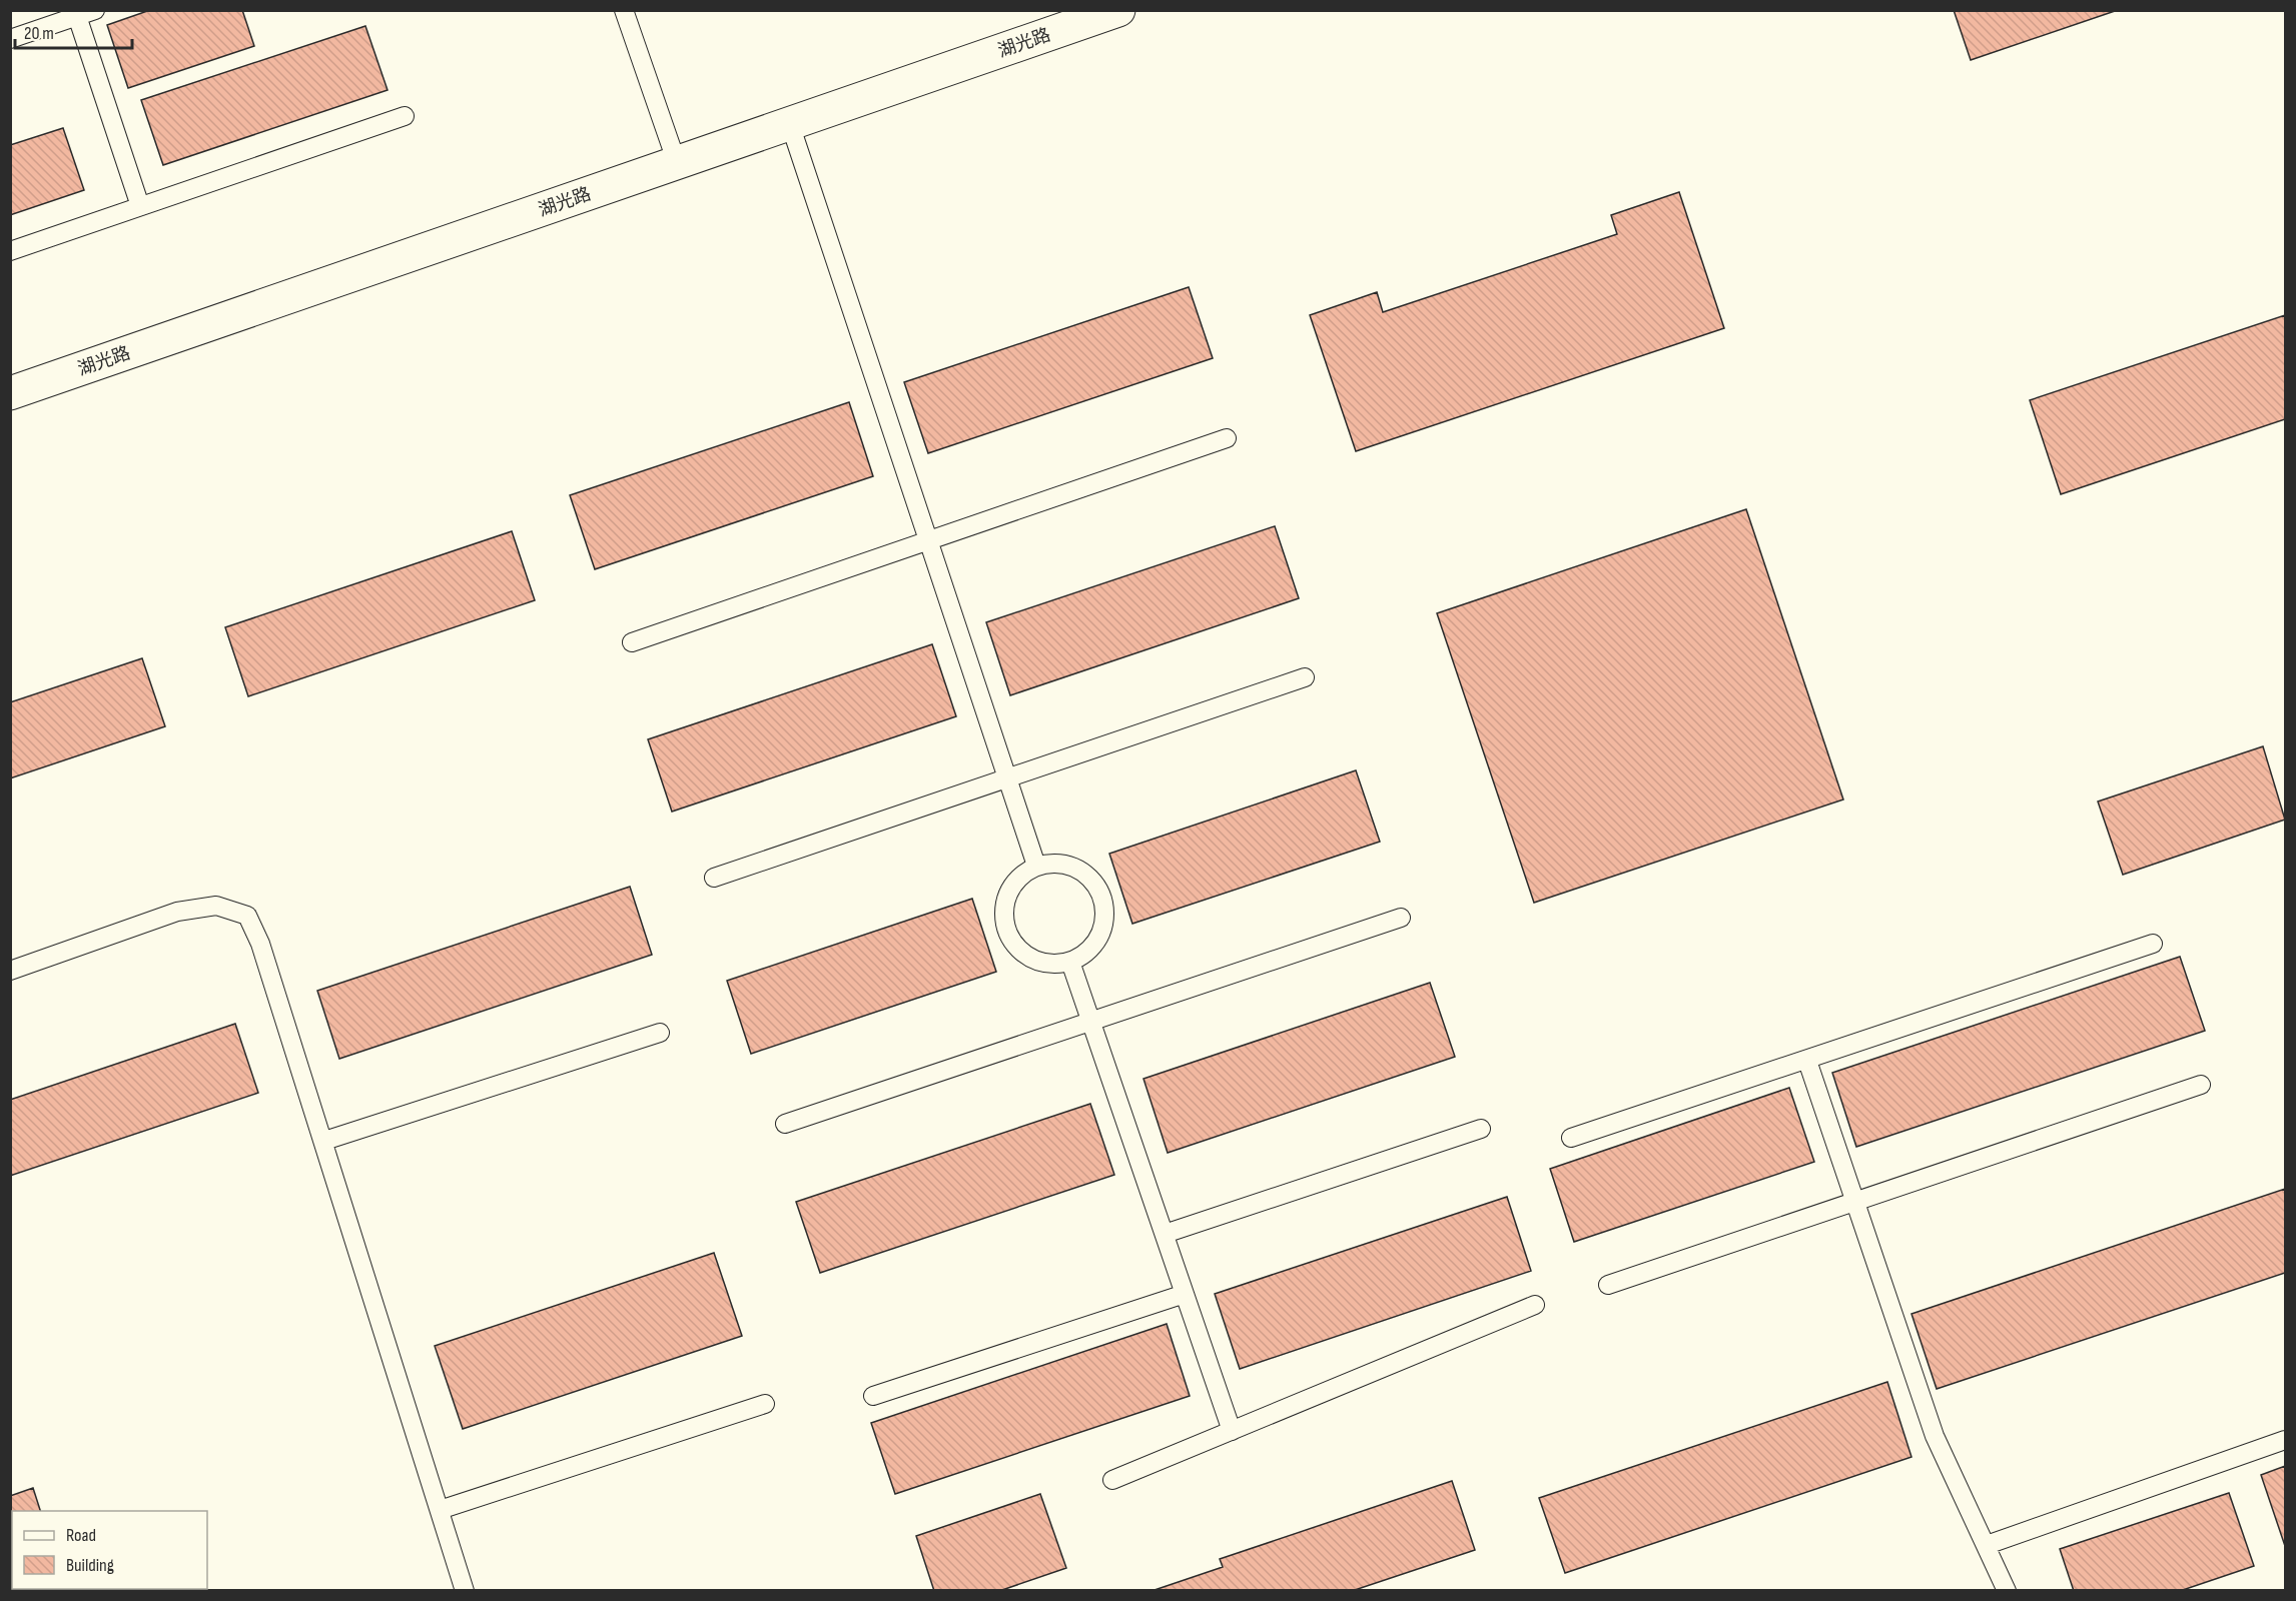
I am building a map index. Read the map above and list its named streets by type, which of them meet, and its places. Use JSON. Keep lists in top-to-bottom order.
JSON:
{
  "streets": {
    "street": ["湖光路"]
  },
  "legend": ["Road", "Building"],
  "scale_bar": "20 m"
}
